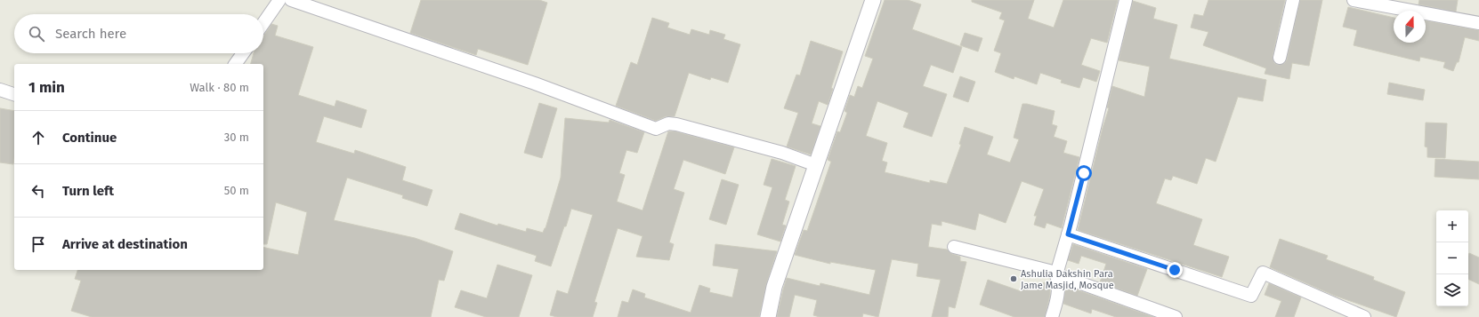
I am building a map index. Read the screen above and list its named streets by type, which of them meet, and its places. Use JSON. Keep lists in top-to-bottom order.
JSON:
{
  "places": ["Ashulia Dakshin Para Jame Masjid, Mosque"],
  "north": "top",
  "page": {
    "search": "Search here",
    "heading": ["1 min", "Walk · 80 m"],
    "list": [
      ["Continue", "30 m"],
      ["Turn left", "50 m"],
      "Arrive at destination"
    ],
    "map_buttons": ["+", "−"]
  }
}
